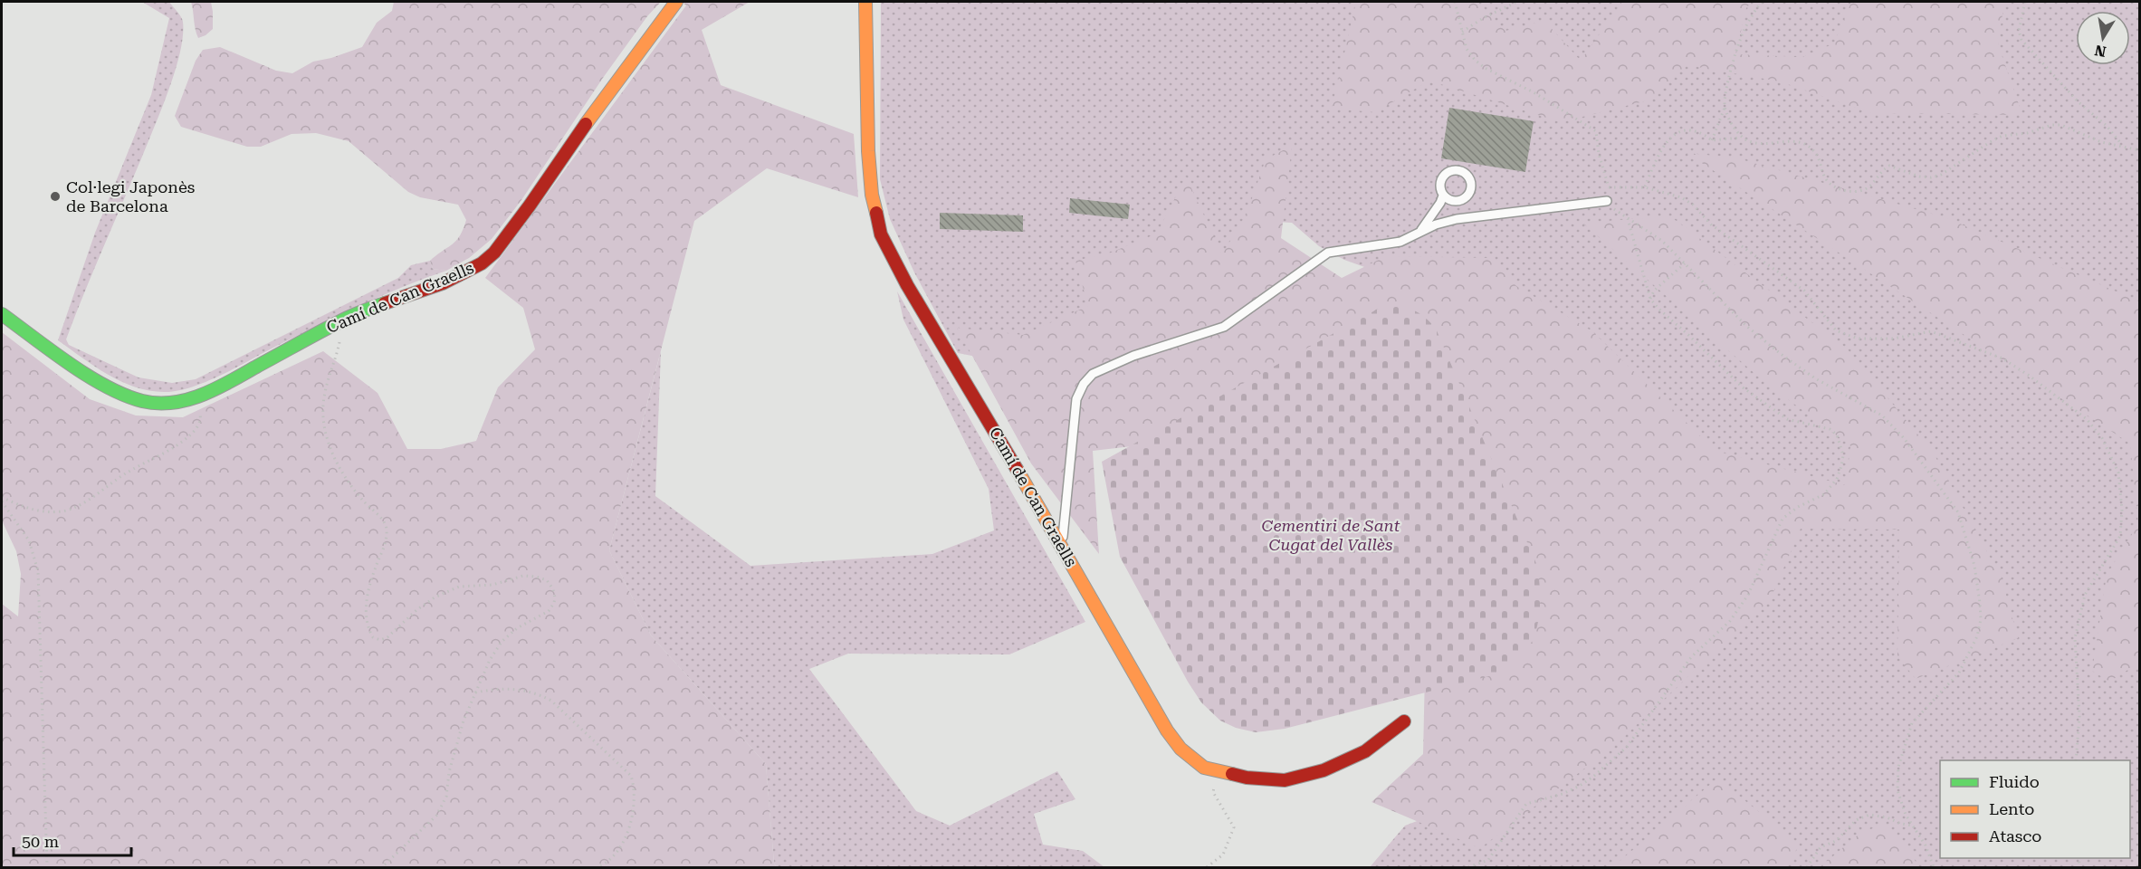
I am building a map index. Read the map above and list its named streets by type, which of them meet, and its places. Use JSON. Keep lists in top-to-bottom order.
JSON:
{
  "streets": {
    "street": ["Camí de Can Graells"]
  },
  "parks": ["Cementiri de Sant Cugat del Vallès"],
  "places": ["Col·legi Japonès de Barcelona"],
  "legend": ["Fluido", "Lento", "Atasco"],
  "scale_bar": "50 m",
  "north": "bottom"
}
